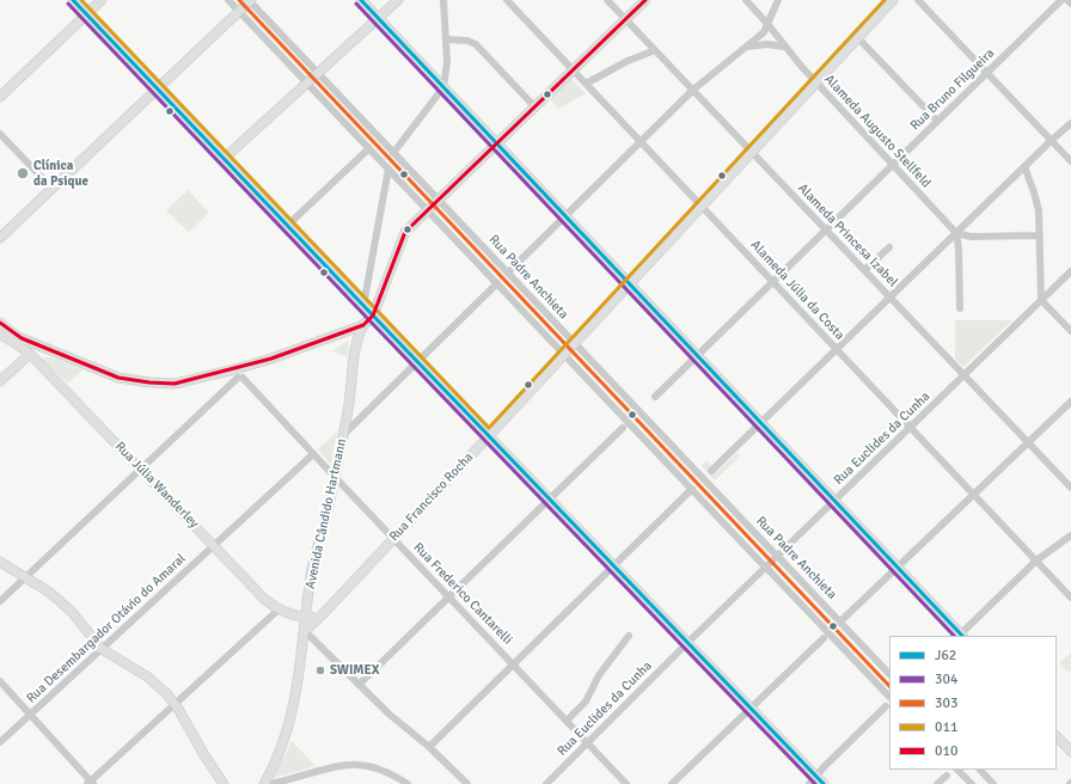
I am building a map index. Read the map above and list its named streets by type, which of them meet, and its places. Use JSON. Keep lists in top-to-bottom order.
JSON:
{
  "streets": {
    "main road": ["Rua Júlia Wanderley", "Rua Francisco Rocha", "Avenida Cândido Hartmann"],
    "street": [
      "Rua Bruno Filgueira",
      "Alameda Augusto Stellfeld",
      "Alameda Princesa Izabel",
      "Rua Padre Anchieta",
      "Alameda Júlia da Costa",
      "Rua Euclides da Cunha",
      "Rua Frederico Cantarelli",
      "Rua Desembargador Otávio do Amaral"
    ]
  },
  "crossings": [
    ["Rua Bruno Filgueira", "Alameda Augusto Stellfeld"],
    ["Rua Bruno Filgueira", "Alameda Princesa Izabel"],
    ["Rua Bruno Filgueira", "Alameda Júlia da Costa"],
    ["Alameda Augusto Stellfeld", "Rua Francisco Rocha"],
    ["Alameda Princesa Izabel", "Rua Euclides da Cunha"],
    ["Alameda Princesa Izabel", "Rua Francisco Rocha"],
    ["Rua Padre Anchieta", "Rua Francisco Rocha"],
    ["Alameda Júlia da Costa", "Rua Euclides da Cunha"],
    ["Alameda Júlia da Costa", "Rua Francisco Rocha"],
    ["Rua Euclides da Cunha", "Rua Frederico Cantarelli"],
    ["Rua Júlia Wanderley", "Rua Francisco Rocha"],
    ["Rua Júlia Wanderley", "Avenida Cândido Hartmann"],
    ["Rua Júlia Wanderley", "Rua Desembargador Otávio do Amaral"],
    ["Rua Francisco Rocha", "Avenida Cândido Hartmann"],
    ["Rua Francisco Rocha", "Rua Frederico Cantarelli"],
    ["Avenida Cândido Hartmann", "Rua Frederico Cantarelli"],
    ["Rua Frederico Cantarelli", "Rua Desembargador Otávio do Amaral"]
  ],
  "places": ["Clínica da Psique", "SWIMEX"],
  "lines": [
    "transit line J62",
    "transit line 303",
    "transit line 011",
    "transit line 010",
    "transit line 304"
  ],
  "legend": [
    "J62",
    "304",
    "303",
    "011",
    "010"
  ]
}
